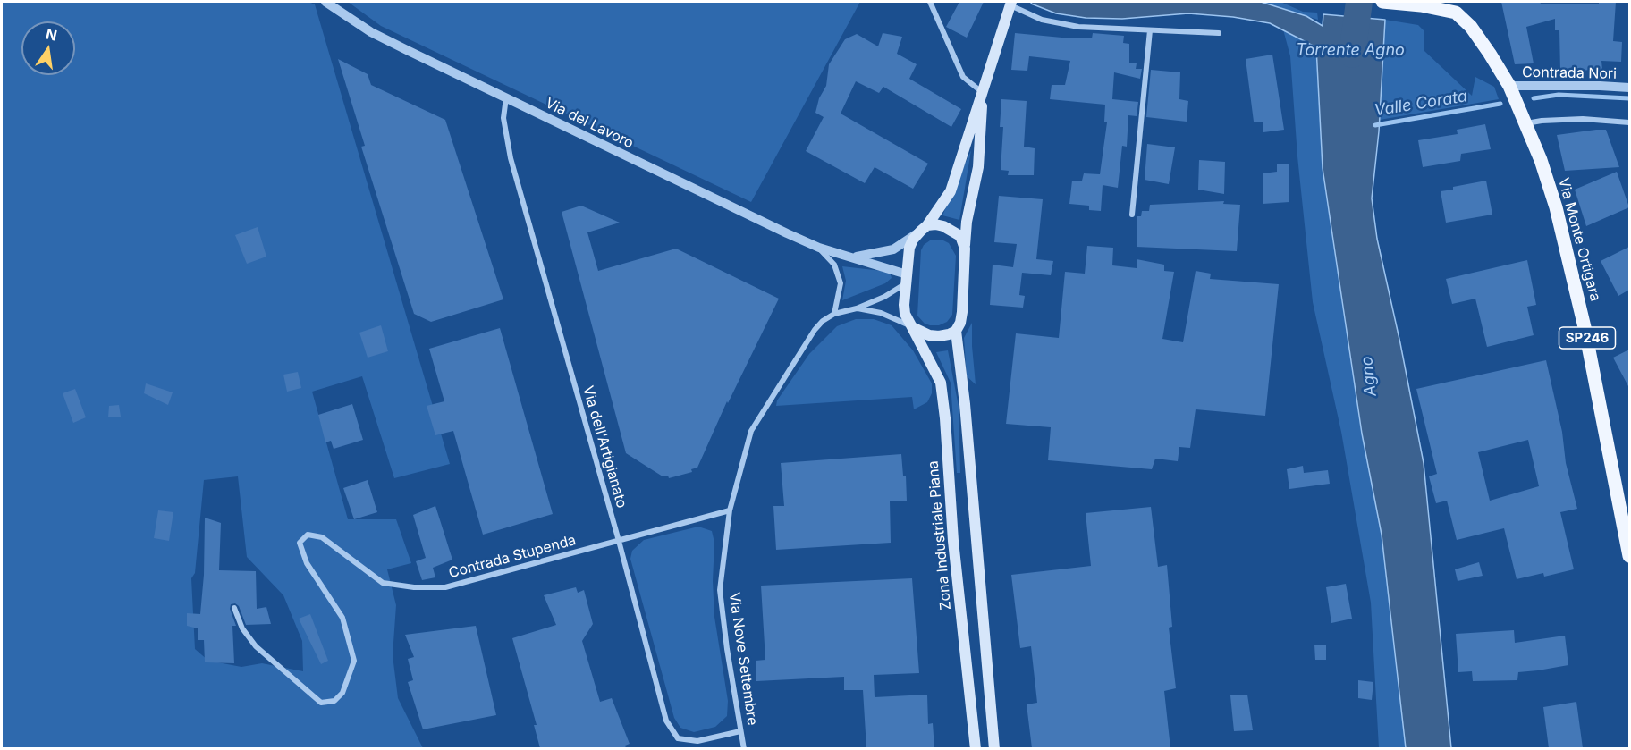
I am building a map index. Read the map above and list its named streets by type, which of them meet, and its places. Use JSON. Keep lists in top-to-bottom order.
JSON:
{
  "streets": {
    "main road": ["Via Monte Ortigara", "SP246", "Zona Industriale Piana"],
    "street": [
      "Contrada Nori",
      "Via del Lavoro",
      "Via dell'Artigianato",
      "Contrada Stupenda",
      "Via Nove Settembre"
    ]
  },
  "crossings": [
    ["Contrada Nori", "SP246"],
    ["Via del Lavoro", "Via dell'Artigianato"],
    ["Via del Lavoro", "Zona Industriale Piana"],
    ["Via del Lavoro", "Via Nove Settembre"],
    ["Via Monte Ortigara", "SP246"],
    ["Via dell'Artigianato", "Contrada Stupenda"],
    ["Via dell'Artigianato", "Via Nove Settembre"],
    ["Zona Industriale Piana", "Via Nove Settembre"]
  ],
  "water": ["Torrente Agno", "Valle Corata", "Agno"],
  "north": "top"
}
